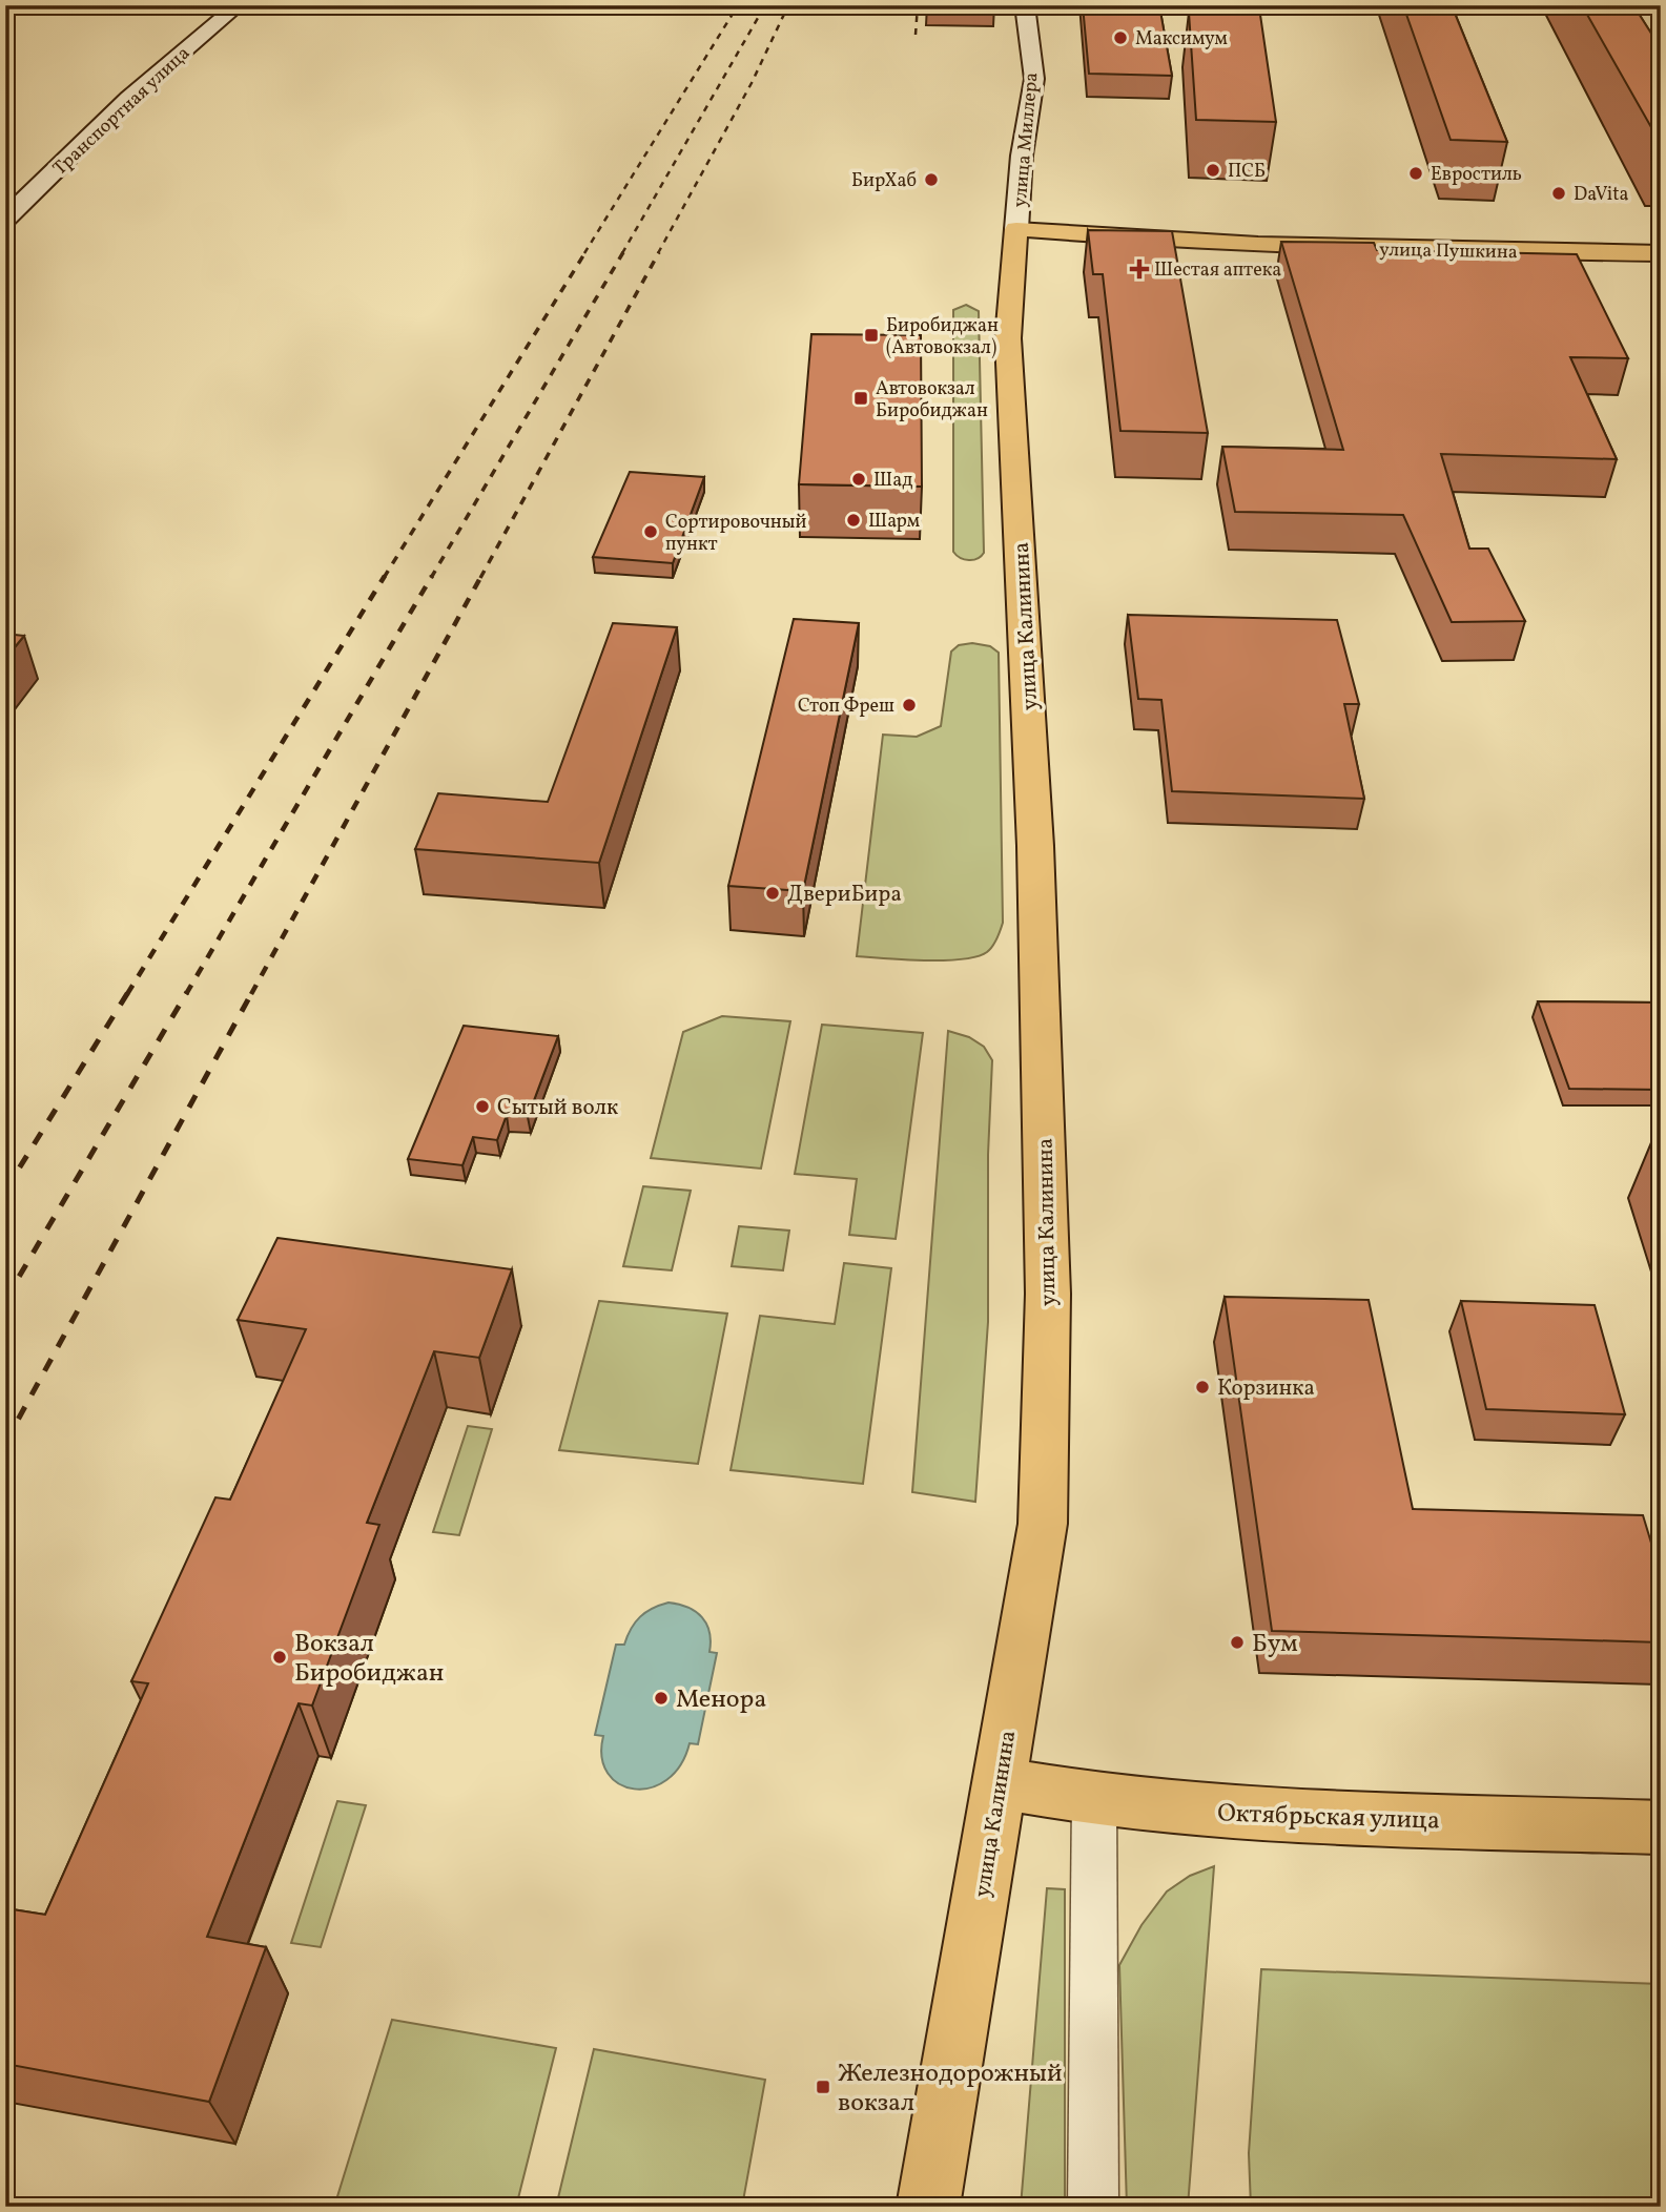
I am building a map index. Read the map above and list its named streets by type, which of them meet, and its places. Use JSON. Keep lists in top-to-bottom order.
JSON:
{
  "streets": {
    "main road": [
      "Транспортная улица",
      "улица Миллера",
      "улица Пушкина",
      "улица Калинина",
      "Октябрьская улица"
    ]
  },
  "crossings": [
    ["улица Миллера", "улица Пушкина"],
    ["улица Миллера", "улица Калинина"],
    ["улица Пушкина", "улица Калинина"],
    ["улица Калинина", "Октябрьская улица"]
  ],
  "places": {
    "other": [
      "Максимум",
      "ПСБ",
      "Евростиль",
      "БирХаб",
      "DaVita",
      "Шад",
      "Шарм",
      "Сортировочный пункт",
      "Стоп Фреш",
      "ДвериБира",
      "Сытый волк",
      "Корзинка",
      "Бум",
      "Вокзал Биробиджан",
      "Менора"
    ],
    "health": ["Шестая аптека"],
    "transit": ["Биробиджан (Автовокзал)", "Автовокзал Биробиджан", "Железнодорожный вокзал"]
  }
}
